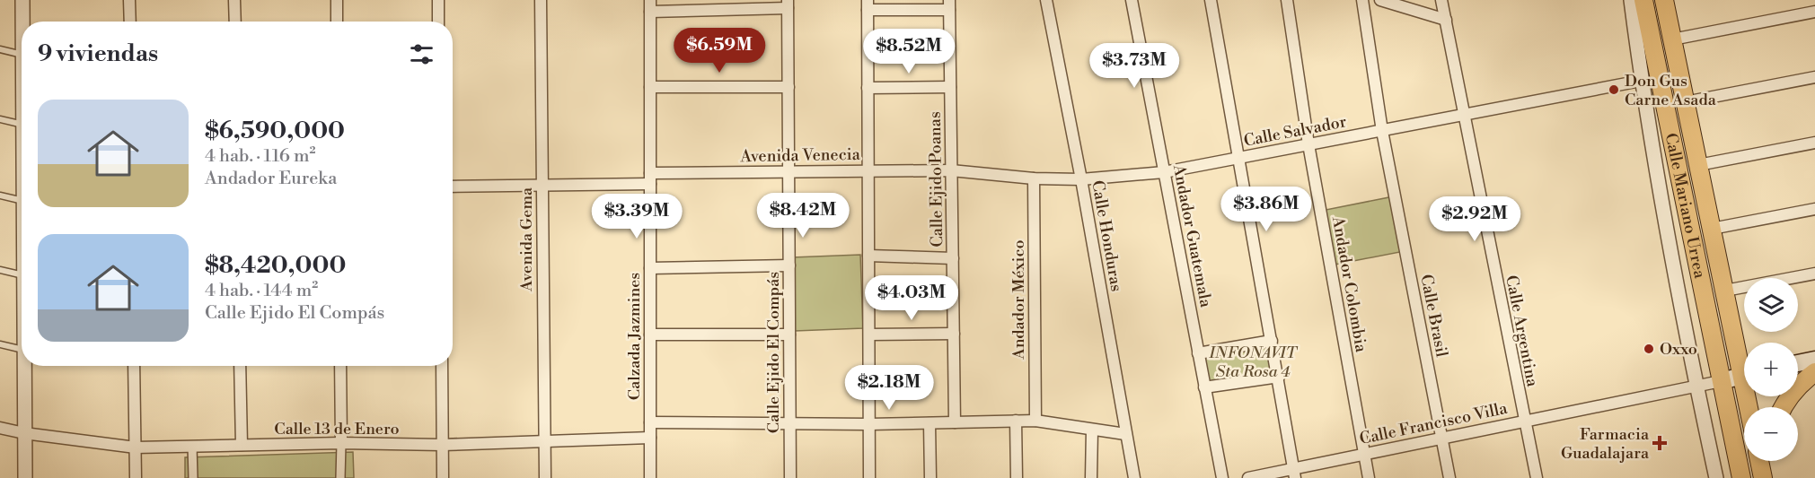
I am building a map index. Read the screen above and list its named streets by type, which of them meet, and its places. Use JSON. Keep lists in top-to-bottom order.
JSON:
{
  "streets": {
    "main road": ["Calle Mariano Urrea"],
    "street": [
      "Calle Salvador",
      "Avenida Venecia",
      "Calle Ejido Poanas",
      "Calle Honduras",
      "Andador Guatemala",
      "Avenida Gema",
      "Andador Colombia",
      "Andador México",
      "Calle Brasil",
      "Calle Argentina",
      "Calzada Jazmines",
      "Calle Ejido El Compás",
      "Calle Francisco Villa",
      "Calle 13 de Enero"
    ]
  },
  "crossings": [
    ["Calle Salvador", "Avenida Venecia"],
    ["Calle Salvador", "Calle Ejido Poanas"],
    ["Calle Salvador", "Calle Honduras"],
    ["Calle Salvador", "Andador Guatemala"],
    ["Calle Salvador", "Andador Colombia"],
    ["Calle Salvador", "Andador México"],
    ["Calle Salvador", "Calle Brasil"],
    ["Calle Salvador", "Calle Argentina"],
    ["Avenida Venecia", "Calle Ejido Poanas"],
    ["Avenida Venecia", "Avenida Gema"],
    ["Avenida Venecia", "Calzada Jazmines"],
    ["Avenida Venecia", "Calle Ejido El Compás"],
    ["Calle Mariano Urrea", "Calle Francisco Villa"],
    ["Avenida Gema", "Calle 13 de Enero"],
    ["Andador Colombia", "Calle Francisco Villa"],
    ["Calle Brasil", "Calle Francisco Villa"],
    ["Calle Argentina", "Calle Francisco Villa"],
    ["Calzada Jazmines", "Calle 13 de Enero"]
  ],
  "parks": ["INFONAVIT Sta Rosa 4"],
  "places": {
    "other": ["Don Gus Carne Asada", "Oxxo"],
    "health": ["Farmacia Guadalajara"]
  },
  "page": {
    "heading": "9 viviendas",
    "price": [
      "$6.59M",
      "$8.52M",
      "$3.73M",
      "$3.86M",
      "$8.42M",
      "$3.39M",
      "$2.92M",
      "$4.03M",
      "$2.18M"
    ],
    "list": [
      {
        "name": "$6,590,000",
        "note": "4 hab. · 116 m² · Andador Eureka"
      },
      {
        "name": "$8,420,000",
        "note": "4 hab. · 144 m² · Calle Ejido El Compás"
      }
    ],
    "map_buttons": ["+", "−"]
  }
}
